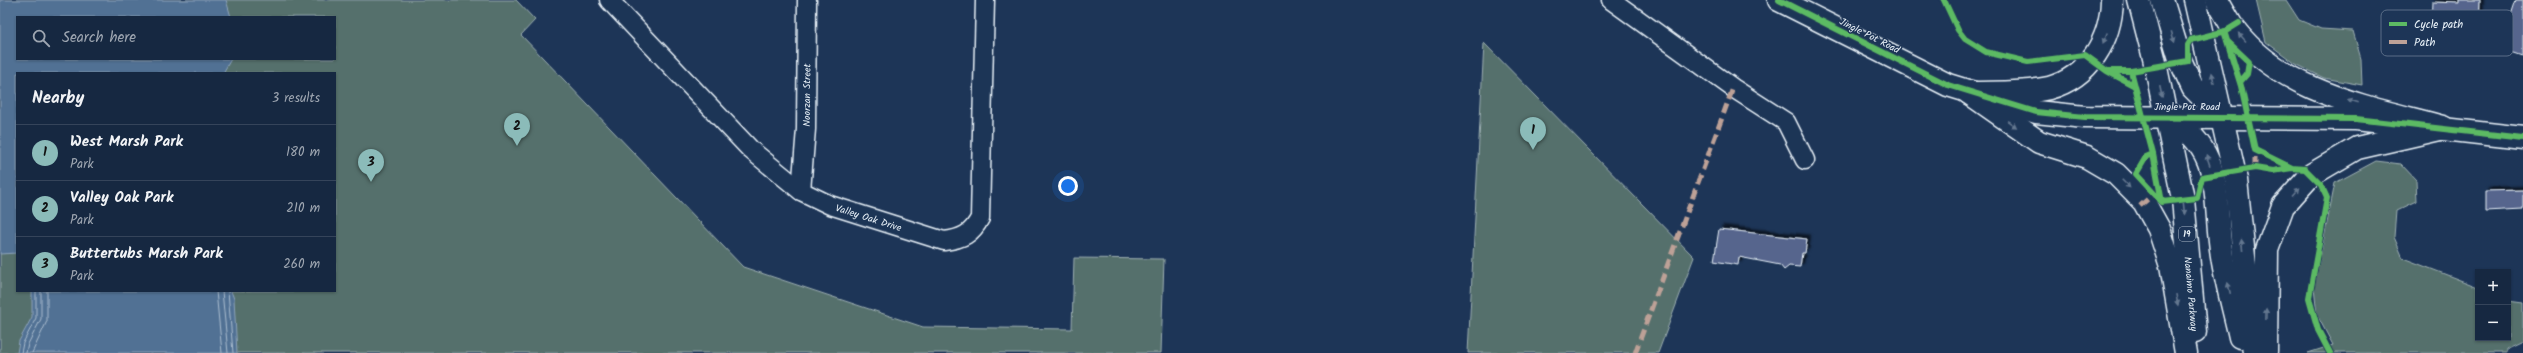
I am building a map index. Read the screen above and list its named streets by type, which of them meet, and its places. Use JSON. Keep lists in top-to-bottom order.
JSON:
{
  "streets": {
    "main road": ["Jingle Pot Road", "19", "Nanaimo Parkway"],
    "street": ["Noorzan Street", "Valley Oak Drive"]
  },
  "crossings": [
    ["Jingle Pot Road", "Nanaimo Parkway"],
    ["Noorzan Street", "Valley Oak Drive"]
  ],
  "legend": ["Cycle path", "Path"],
  "page": {
    "search": "Search here",
    "heading": ["Nearby", "3 results"],
    "pins": ["2", "1", "3"],
    "list": [
      {
        "mark": "1",
        "name": "West Marsh Park",
        "note": "Park",
        "value": "180 m"
      },
      {
        "mark": "2",
        "name": "Valley Oak Park",
        "note": "Park",
        "value": "210 m"
      },
      {
        "mark": "3",
        "name": "Buttertubs Marsh Park",
        "note": "Park",
        "value": "260 m"
      }
    ],
    "map_buttons": ["+", "−"]
  }
}
